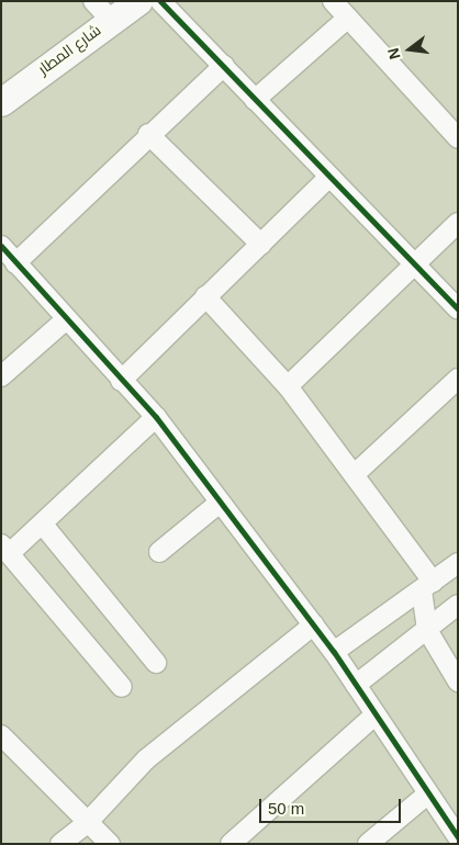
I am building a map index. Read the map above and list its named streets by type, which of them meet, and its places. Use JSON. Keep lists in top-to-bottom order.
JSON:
{
  "streets": {
    "street": ["شارع المطار"]
  },
  "scale_bar": "50 m",
  "north": "left"
}
